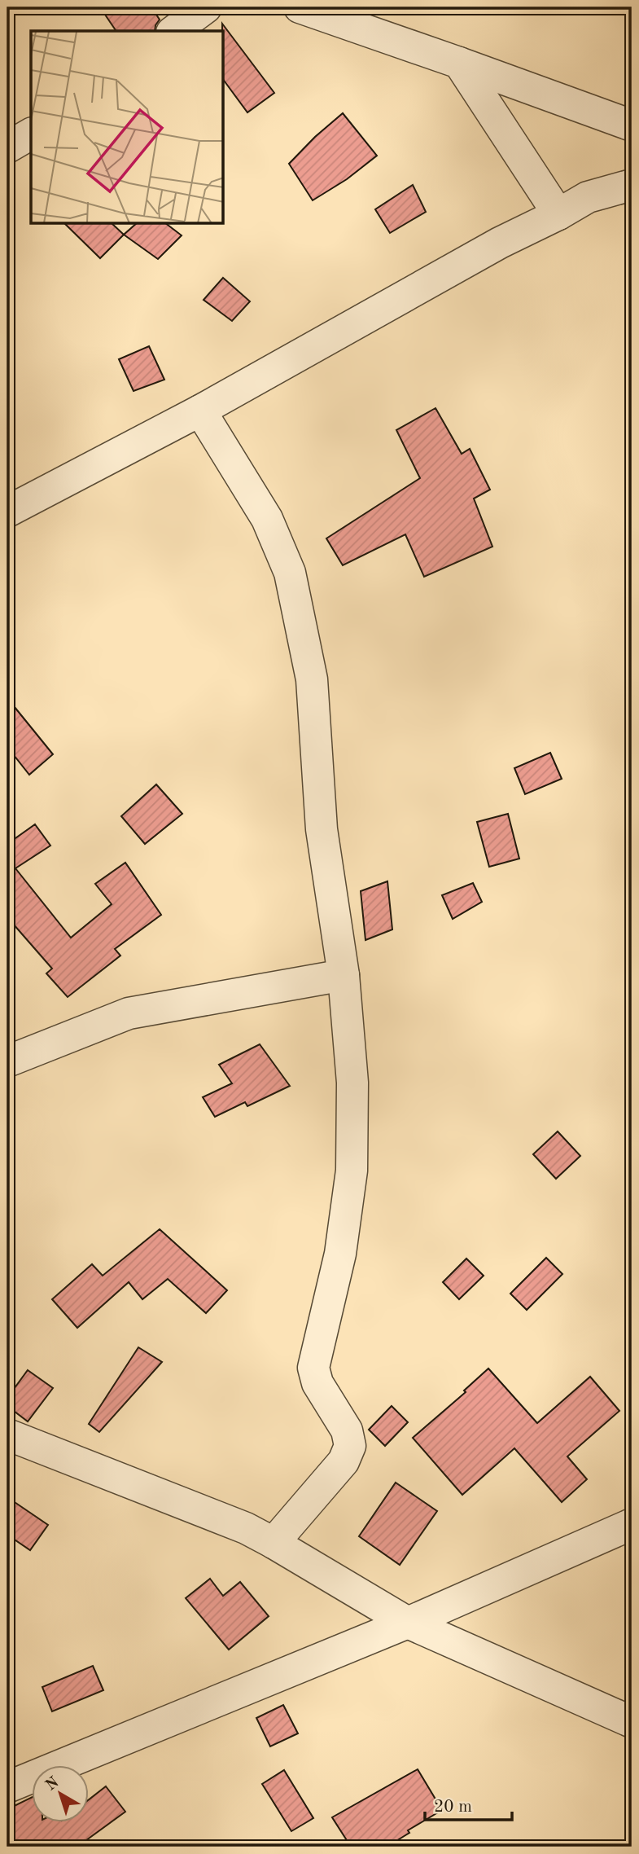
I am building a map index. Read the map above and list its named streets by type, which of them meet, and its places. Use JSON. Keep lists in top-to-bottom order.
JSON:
{
  "scale_bar": "20 m",
  "north": "top left"
}
